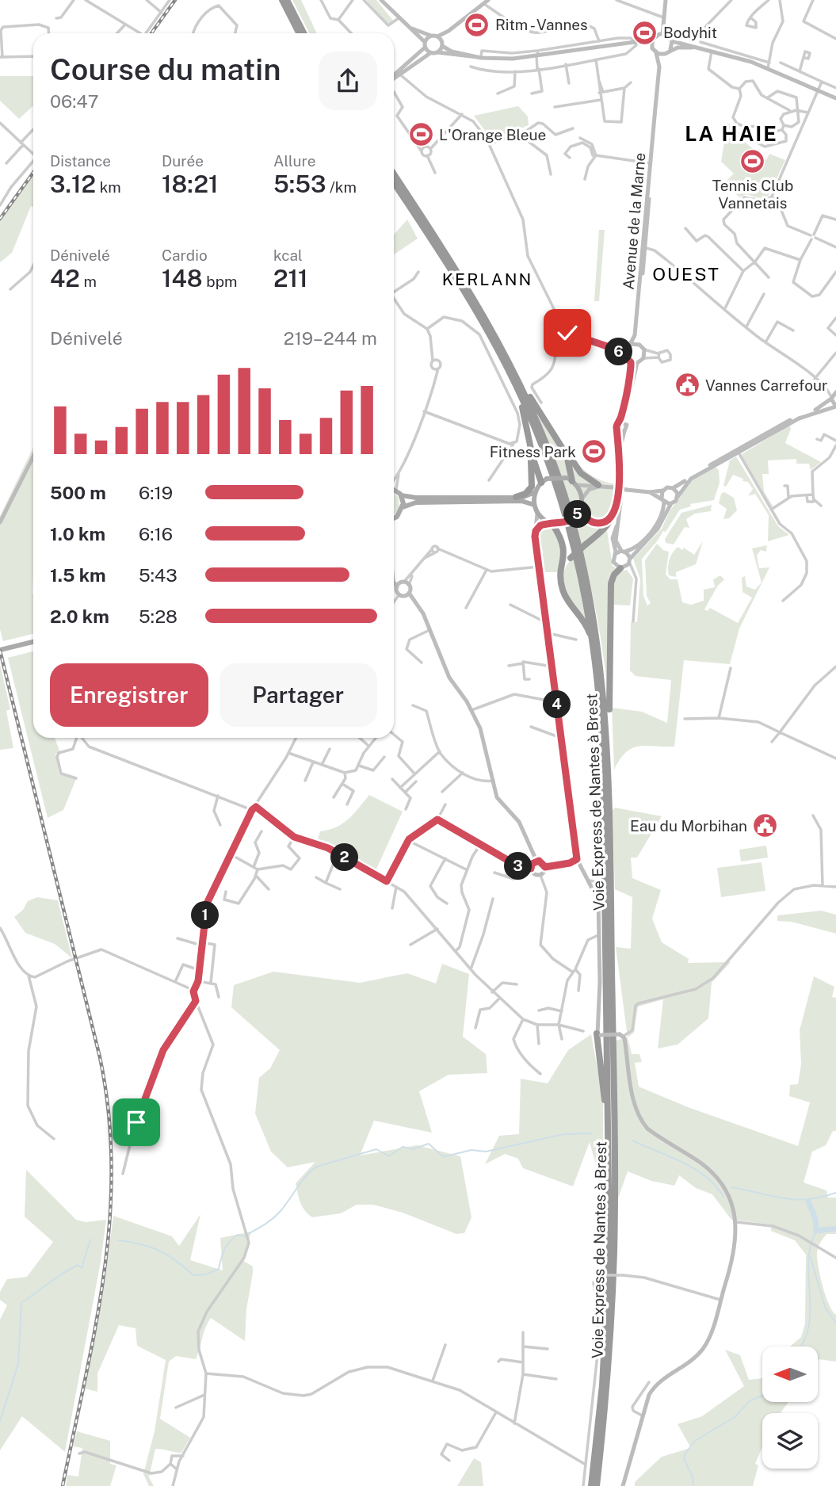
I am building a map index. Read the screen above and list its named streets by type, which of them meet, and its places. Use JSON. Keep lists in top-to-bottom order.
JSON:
{
  "streets": {
    "highway": ["Voie Express de Nantes à Brest"],
    "main road": ["Avenue de la Marne"]
  },
  "districts": ["LA HAIE", "OUEST", "KERLANN"],
  "places": {
    "sports": [
      "Ritm - Vannes",
      "Bodyhit",
      "L'Orange Bleue",
      "Tennis Club Vannetais",
      "Fitness Park"
    ],
    "public building": ["Vannes Carrefour", "Eau du Morbihan"]
  },
  "north": "left",
  "page": {
    "heading": ["Course du matin", "06:47"],
    "stats": [
      ["Distance", "3.12 km"],
      ["Durée", "18:21"],
      ["Allure", "5:53 /km"],
      ["Dénivelé", "42 m"],
      ["Cardio", "148 bpm"],
      ["kcal", "211"]
    ],
    "chart": ["Dénivelé", "219–244 m"],
    "pins": [
      "6",
      "5",
      "4",
      "2",
      "3",
      "1"
    ],
    "list": [
      {
        "name": "500 m",
        "note": "6:19"
      },
      {
        "name": "1.0 km",
        "note": "6:16"
      },
      {
        "name": "1.5 km",
        "note": "5:43"
      },
      {
        "name": "2.0 km",
        "note": "5:28"
      }
    ],
    "buttons": ["Enregistrer", "Partager"]
  }
}
